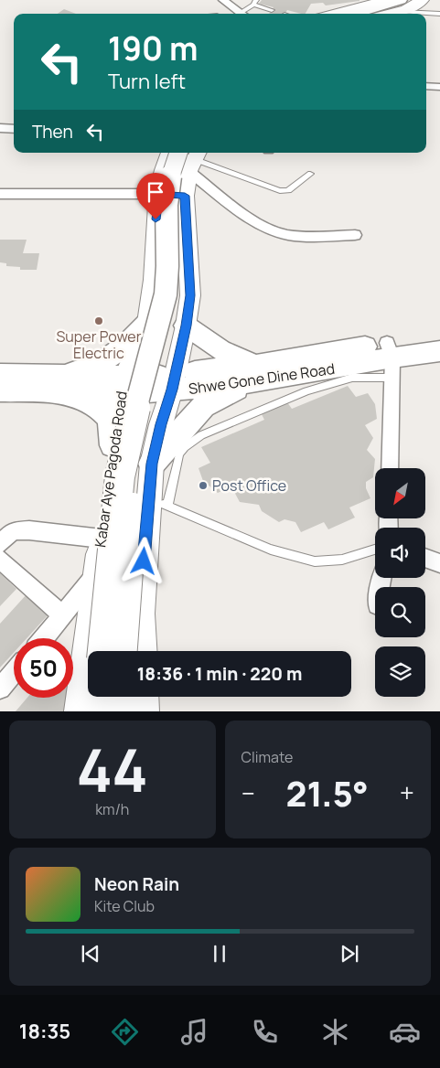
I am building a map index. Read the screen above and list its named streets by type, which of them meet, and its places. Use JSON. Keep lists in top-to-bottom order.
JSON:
{
  "streets": {
    "main road": ["Shwe Gone Dine Road", "Kabar Aye Pagoda Road"]
  },
  "crossings": [
    ["Shwe Gone Dine Road", "Kabar Aye Pagoda Road"]
  ],
  "places": ["Super Power Electric", "Post Office"],
  "north": "bottom left",
  "page": {
    "turn": ["190 m", "Turn left"],
    "then": "Then",
    "limit": "50",
    "trip": "18:36 · 1 min · 220 m",
    "tile": [
      ["44", "km/h"],
      "Climate"
    ],
    "heat": ["−", "21.5°", "+"],
    "song": ["Neon Rain", "Kite Club"],
    "tabs": "18:35"
  }
}
